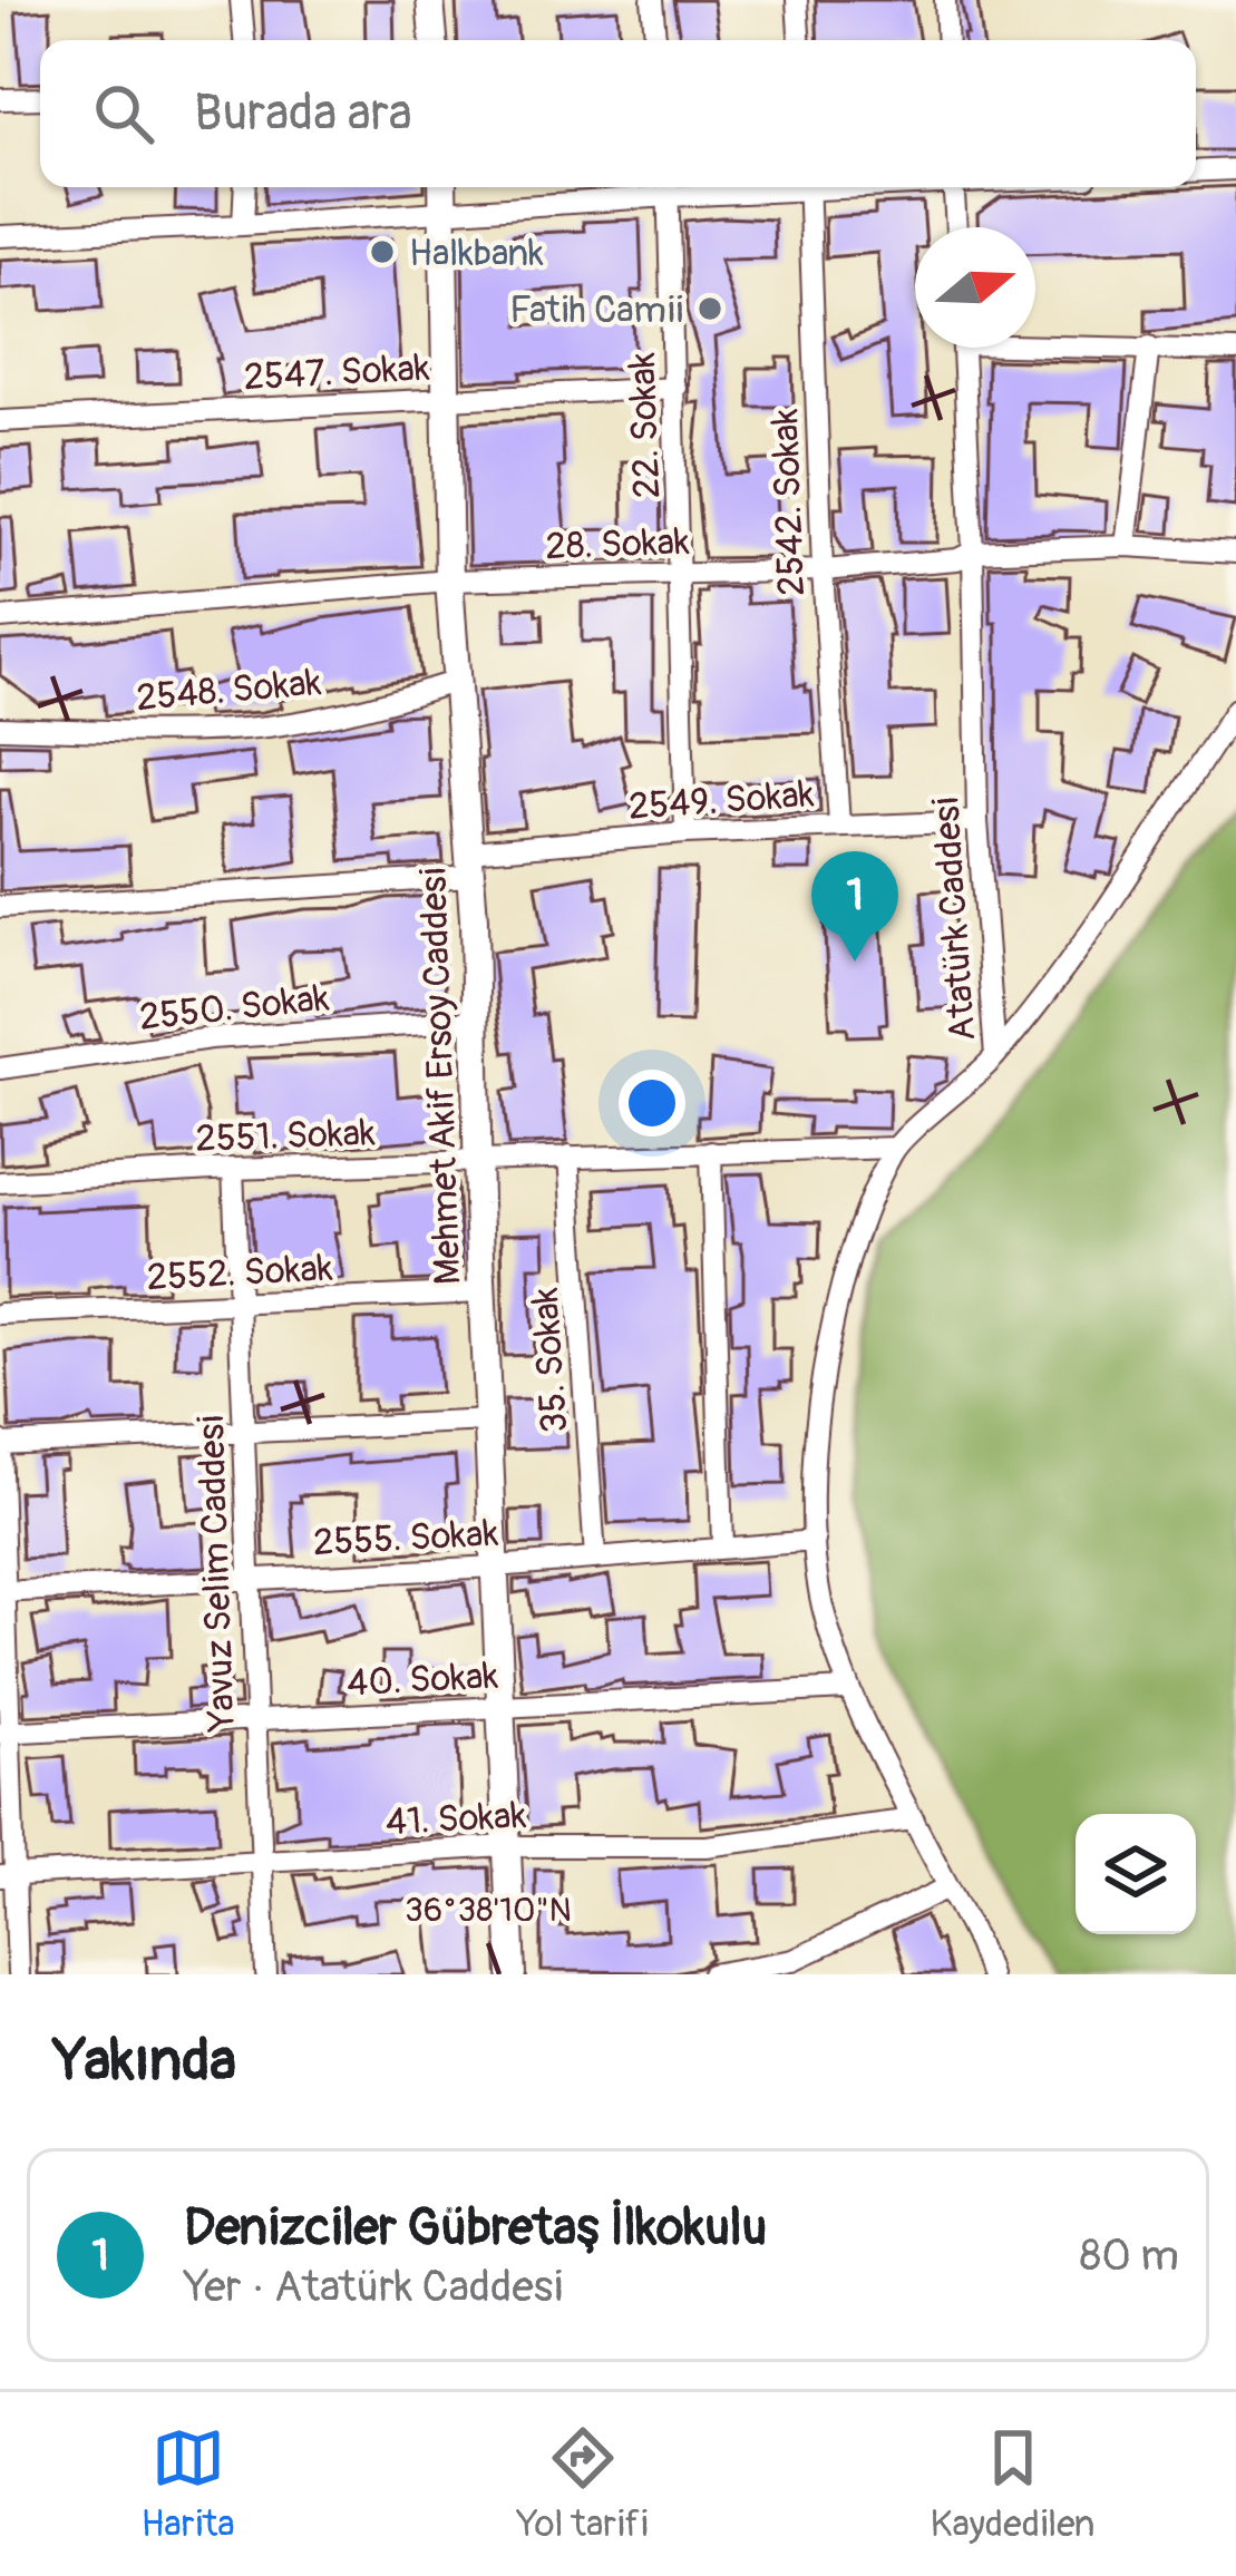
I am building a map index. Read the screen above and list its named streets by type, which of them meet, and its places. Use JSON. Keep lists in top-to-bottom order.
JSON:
{
  "streets": {
    "street": [
      "2547. Sokak",
      "22. Sokak",
      "2542. Sokak",
      "28. Sokak",
      "2548. Sokak",
      "2549. Sokak",
      "Atatürk Caddesi",
      "2550. Sokak",
      "Mehmet Akif Ersoy Caddesi",
      "2551. Sokak",
      "2552. Sokak",
      "35. Sokak",
      "2555. Sokak",
      "Yavuz Selim Caddesi",
      "40. Sokak",
      "41. Sokak"
    ]
  },
  "crossings": [
    ["2547. Sokak", "22. Sokak"],
    ["2547. Sokak", "Mehmet Akif Ersoy Caddesi"],
    ["22. Sokak", "28. Sokak"],
    ["22. Sokak", "2549. Sokak"],
    ["2542. Sokak", "28. Sokak"],
    ["2542. Sokak", "2549. Sokak"],
    ["28. Sokak", "Atatürk Caddesi"],
    ["28. Sokak", "Mehmet Akif Ersoy Caddesi"],
    ["2548. Sokak", "Mehmet Akif Ersoy Caddesi"],
    ["2549. Sokak", "Atatürk Caddesi"],
    ["2549. Sokak", "Mehmet Akif Ersoy Caddesi"],
    ["Atatürk Caddesi", "2551. Sokak"],
    ["Atatürk Caddesi", "2555. Sokak"],
    ["Atatürk Caddesi", "40. Sokak"],
    ["Atatürk Caddesi", "41. Sokak"],
    ["2550. Sokak", "Mehmet Akif Ersoy Caddesi"],
    ["Mehmet Akif Ersoy Caddesi", "2551. Sokak"],
    ["Mehmet Akif Ersoy Caddesi", "2552. Sokak"],
    ["Mehmet Akif Ersoy Caddesi", "2555. Sokak"],
    ["Mehmet Akif Ersoy Caddesi", "40. Sokak"],
    ["Mehmet Akif Ersoy Caddesi", "41. Sokak"],
    ["2551. Sokak", "35. Sokak"],
    ["2551. Sokak", "Yavuz Selim Caddesi"],
    ["2552. Sokak", "Yavuz Selim Caddesi"],
    ["35. Sokak", "2555. Sokak"],
    ["2555. Sokak", "Yavuz Selim Caddesi"],
    ["Yavuz Selim Caddesi", "40. Sokak"],
    ["Yavuz Selim Caddesi", "41. Sokak"]
  ],
  "places": ["Halkbank", "Fatih Camii"],
  "north": "right",
  "page": {
    "search": "Burada ara",
    "pins": "1",
    "heading": "Yakında",
    "list": [
      {
        "mark": "1",
        "name": "Denizciler Gübretaş İlkokulu",
        "note": "Yer · Atatürk Caddesi",
        "value": "80 m"
      }
    ],
    "nav": ["Harita", "Yol tarifi", "Kaydedilen"]
  },
  "coordinates": ["36°38'10\"N"]
}
